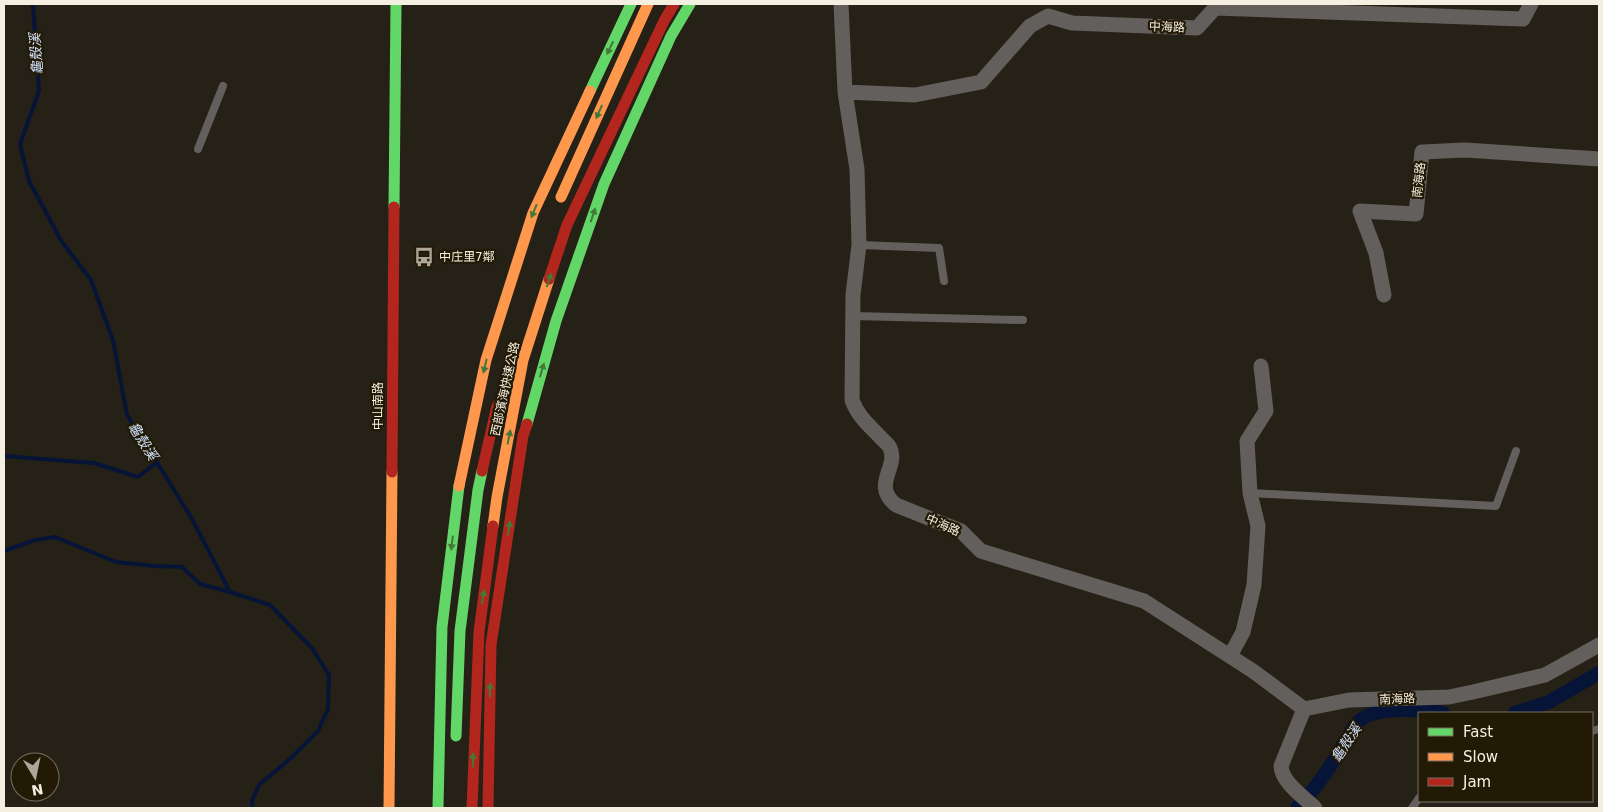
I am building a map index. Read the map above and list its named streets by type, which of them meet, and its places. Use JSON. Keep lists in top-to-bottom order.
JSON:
{
  "streets": {
    "main road": ["西部濱海快速公路", "中山南路"],
    "street": ["中海路", "南海路"]
  },
  "crossings": [
    ["中海路", "南海路"]
  ],
  "water": ["龜殼溪"],
  "places": {
    "bus stop": ["中庄里7鄰"]
  },
  "legend": ["Fast", "Slow", "Jam"],
  "north": "bottom"
}
